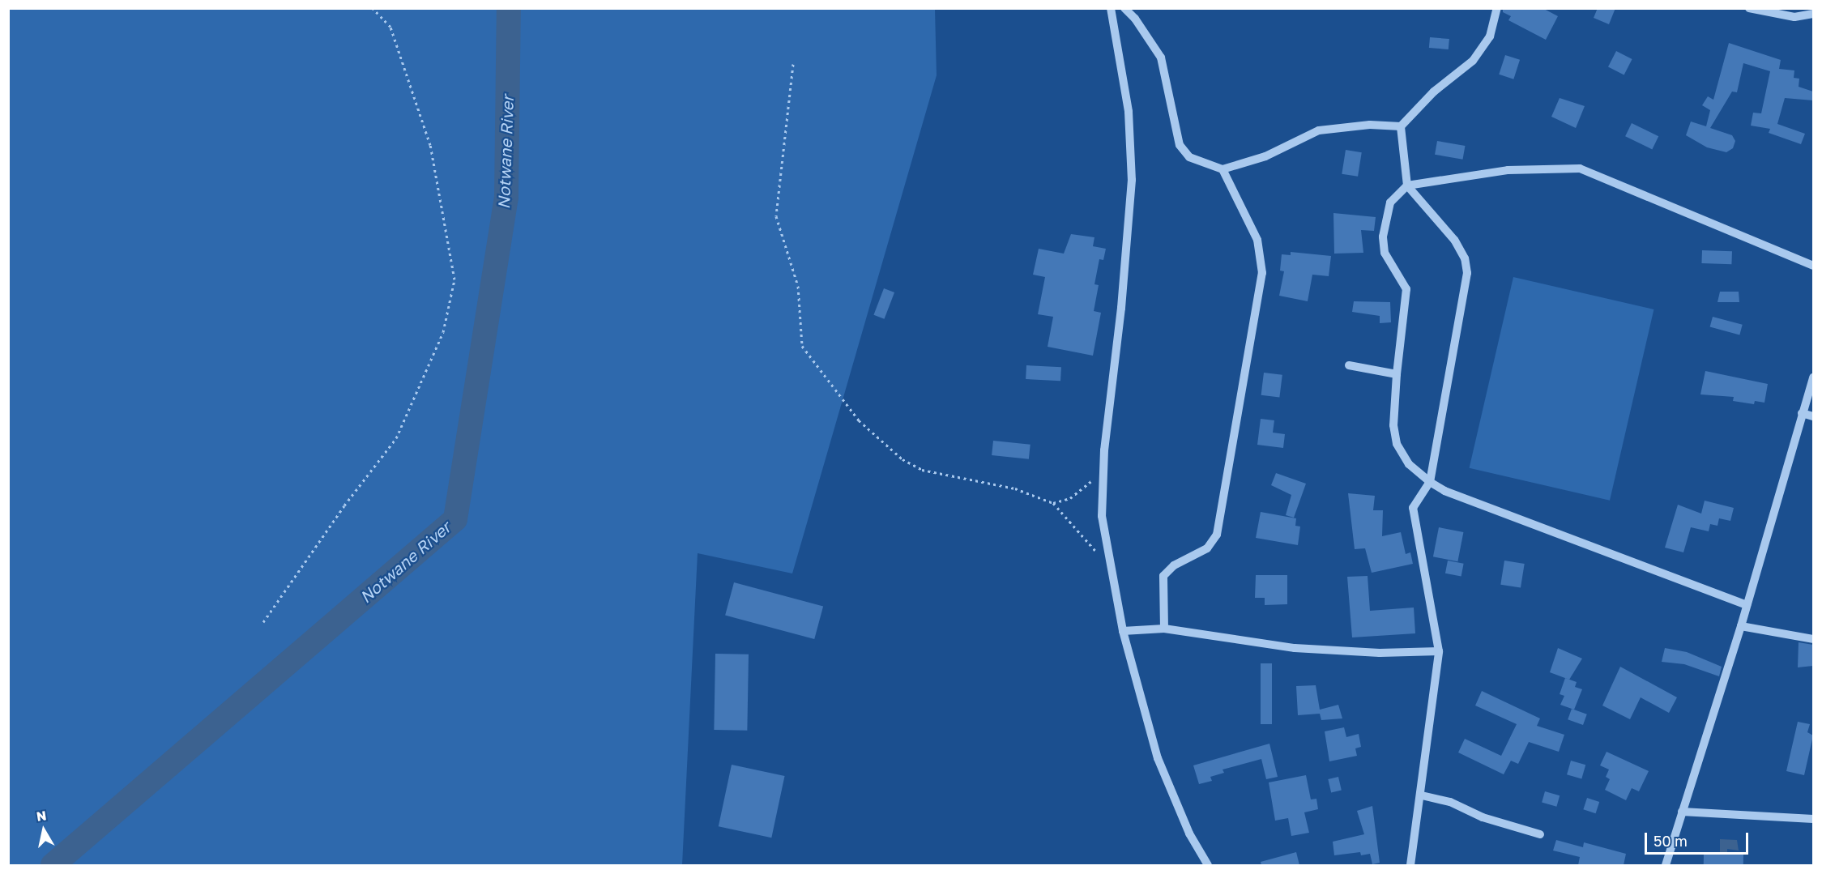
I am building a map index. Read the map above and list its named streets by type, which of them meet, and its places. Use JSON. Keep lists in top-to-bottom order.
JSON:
{
  "water": ["Notwane River"],
  "scale_bar": "50 m",
  "north": "top"
}
